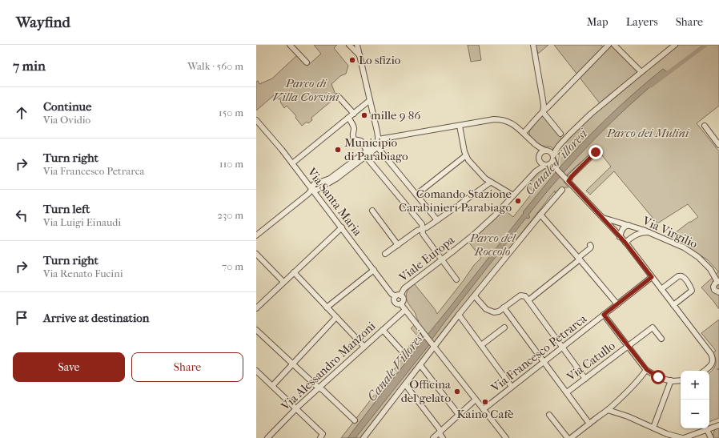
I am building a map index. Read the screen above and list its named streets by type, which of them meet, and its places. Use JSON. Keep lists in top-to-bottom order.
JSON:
{
  "streets": {
    "street": [
      "Via Santa Maria",
      "Via Virgilio",
      "Viale Europa",
      "Via Francesco Petrarca",
      "Via Catullo",
      "Via Alessandro Manzoni"
    ]
  },
  "crossings": [
    ["Via Santa Maria", "Viale Europa"]
  ],
  "water": ["Canale Villoresi"],
  "parks": ["Parco di Villa Corvini", "Parco dei Mulini", "Parco del Roccolo"],
  "places": [
    "Lo sfizio",
    "mille 9 86",
    "Municipio di Parabiago",
    "Comando Stazione Carabinieri Parabiago",
    "Officina del gelato",
    "Kaino Cafè"
  ],
  "page": {
    "header": "Wayfind",
    "nav": ["Map", "Layers", "Share"],
    "heading": ["7 min", "Walk · 560 m"],
    "list": [
      ["Continue", "Via Ovidio", "150 m"],
      ["Turn right", "Via Francesco Petrarca", "110 m"],
      ["Turn left", "Via Luigi Einaudi", "230 m"],
      ["Turn right", "Via Renato Fucini", "70 m"],
      "Arrive at destination"
    ],
    "buttons": ["Save", "Share"],
    "map_buttons": ["+", "−"]
  }
}
